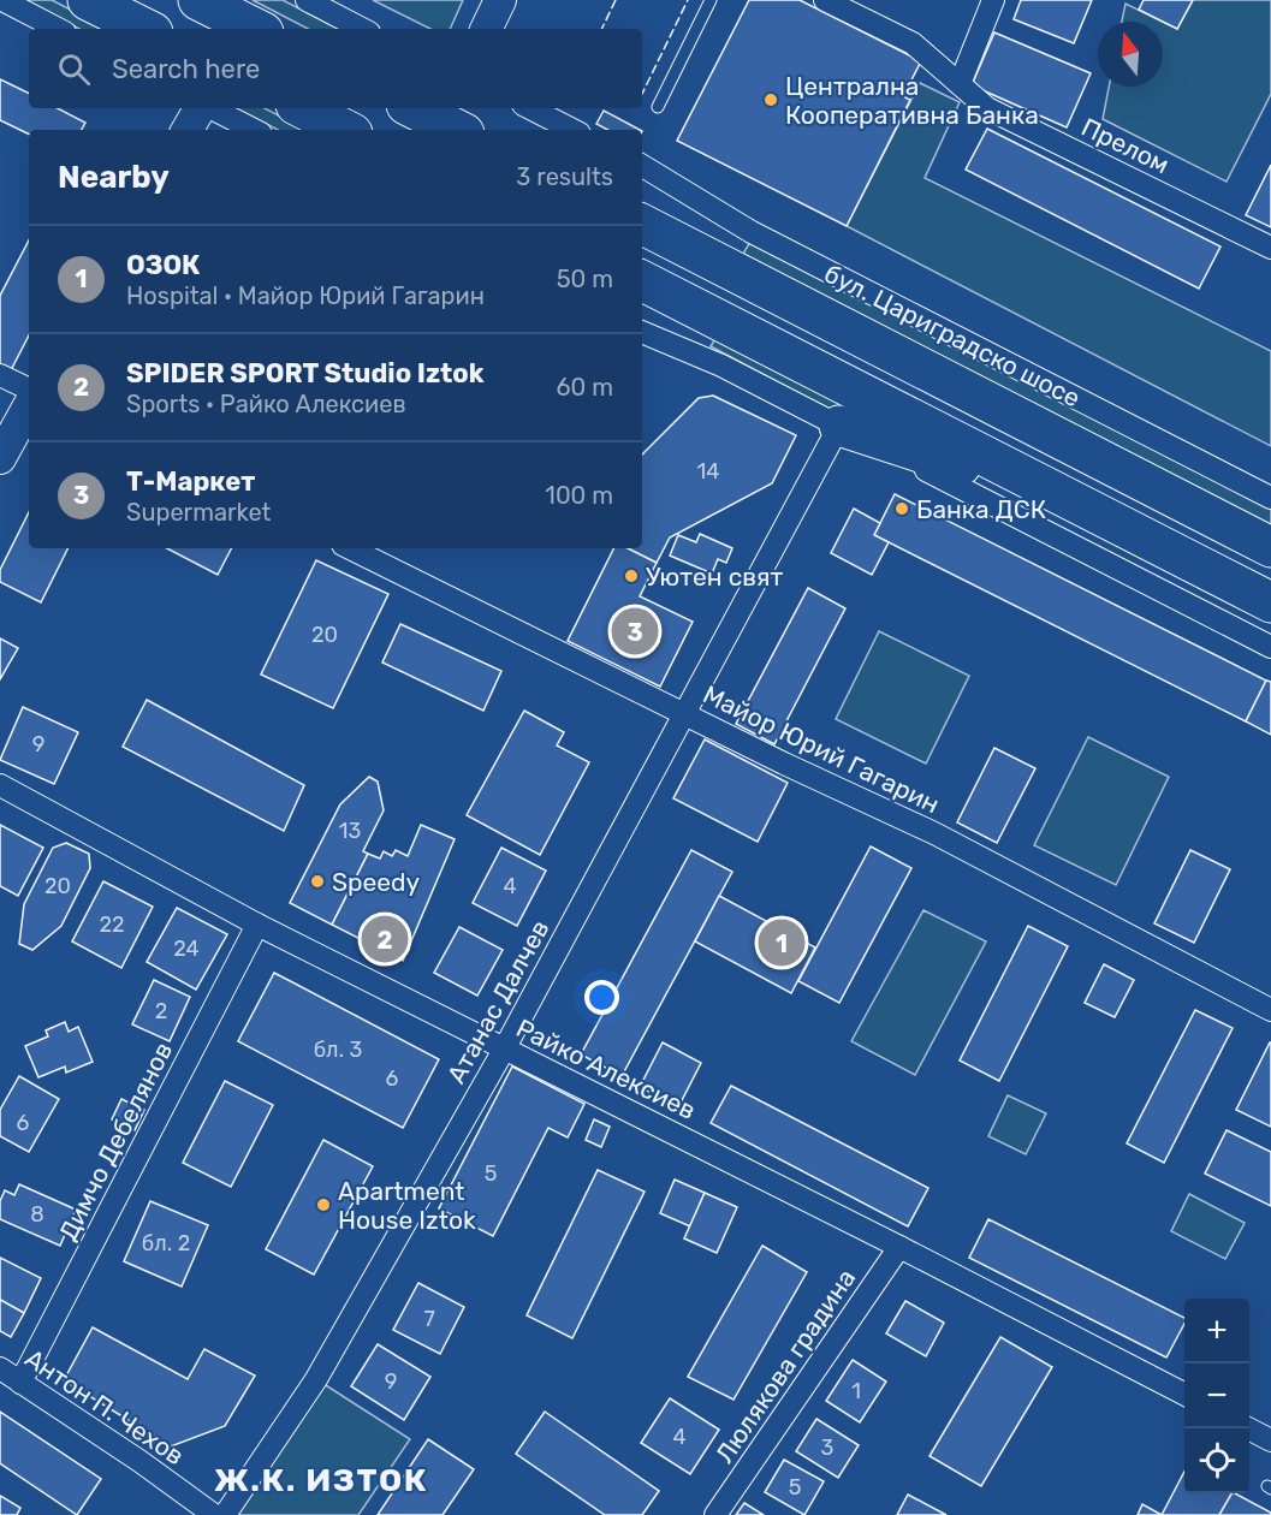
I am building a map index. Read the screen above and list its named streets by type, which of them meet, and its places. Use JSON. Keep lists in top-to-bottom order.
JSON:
{
  "streets": {
    "highway": ["бул. Цариградско шосе"],
    "street": [
      "Прелом",
      "Майор Юрий Гагарин",
      "Атанас Далчев",
      "Райко Алексиев",
      "Димчо Дебелянов",
      "Люлякова градина",
      "Антон П. Чехов"
    ]
  },
  "crossings": [
    ["Майор Юрий Гагарин", "Атанас Далчев"],
    ["Атанас Далчев", "Райко Алексиев"],
    ["Райко Алексиев", "Димчо Дебелянов"],
    ["Райко Алексиев", "Люлякова градина"],
    ["Димчо Дебелянов", "Антон П. Чехов"]
  ],
  "districts": ["Ж.К. ИЗТОК"],
  "places": [
    "Централна Кооперативна Банка",
    "Банка ДСК",
    "Уютен свят",
    "Speedy",
    "Apartment House Iztok"
  ],
  "house_numbers": [
    "14",
    "20",
    "9",
    "13",
    "20",
    "4",
    "22",
    "24",
    "2",
    "бл. 3",
    "6",
    "6",
    "5",
    "8",
    "бл. 2",
    "7",
    "9",
    "1",
    "4",
    "3",
    "5"
  ],
  "north": "top",
  "page": {
    "search": "Search here",
    "heading": ["Nearby", "3 results"],
    "list": [
      {
        "mark": "1",
        "name": "ОЗОК",
        "note": "Hospital · Майор Юрий Гагарин",
        "value": "50 m"
      },
      {
        "mark": "2",
        "name": "SPIDER SPORT Studio Iztok",
        "note": "Sports · Райко Алексиев",
        "value": "60 m"
      },
      {
        "mark": "3",
        "name": "Т-Маркет",
        "note": "Supermarket",
        "value": "100 m"
      }
    ],
    "pins": ["3", "2", "1"],
    "map_buttons": ["+", "−"]
  }
}
